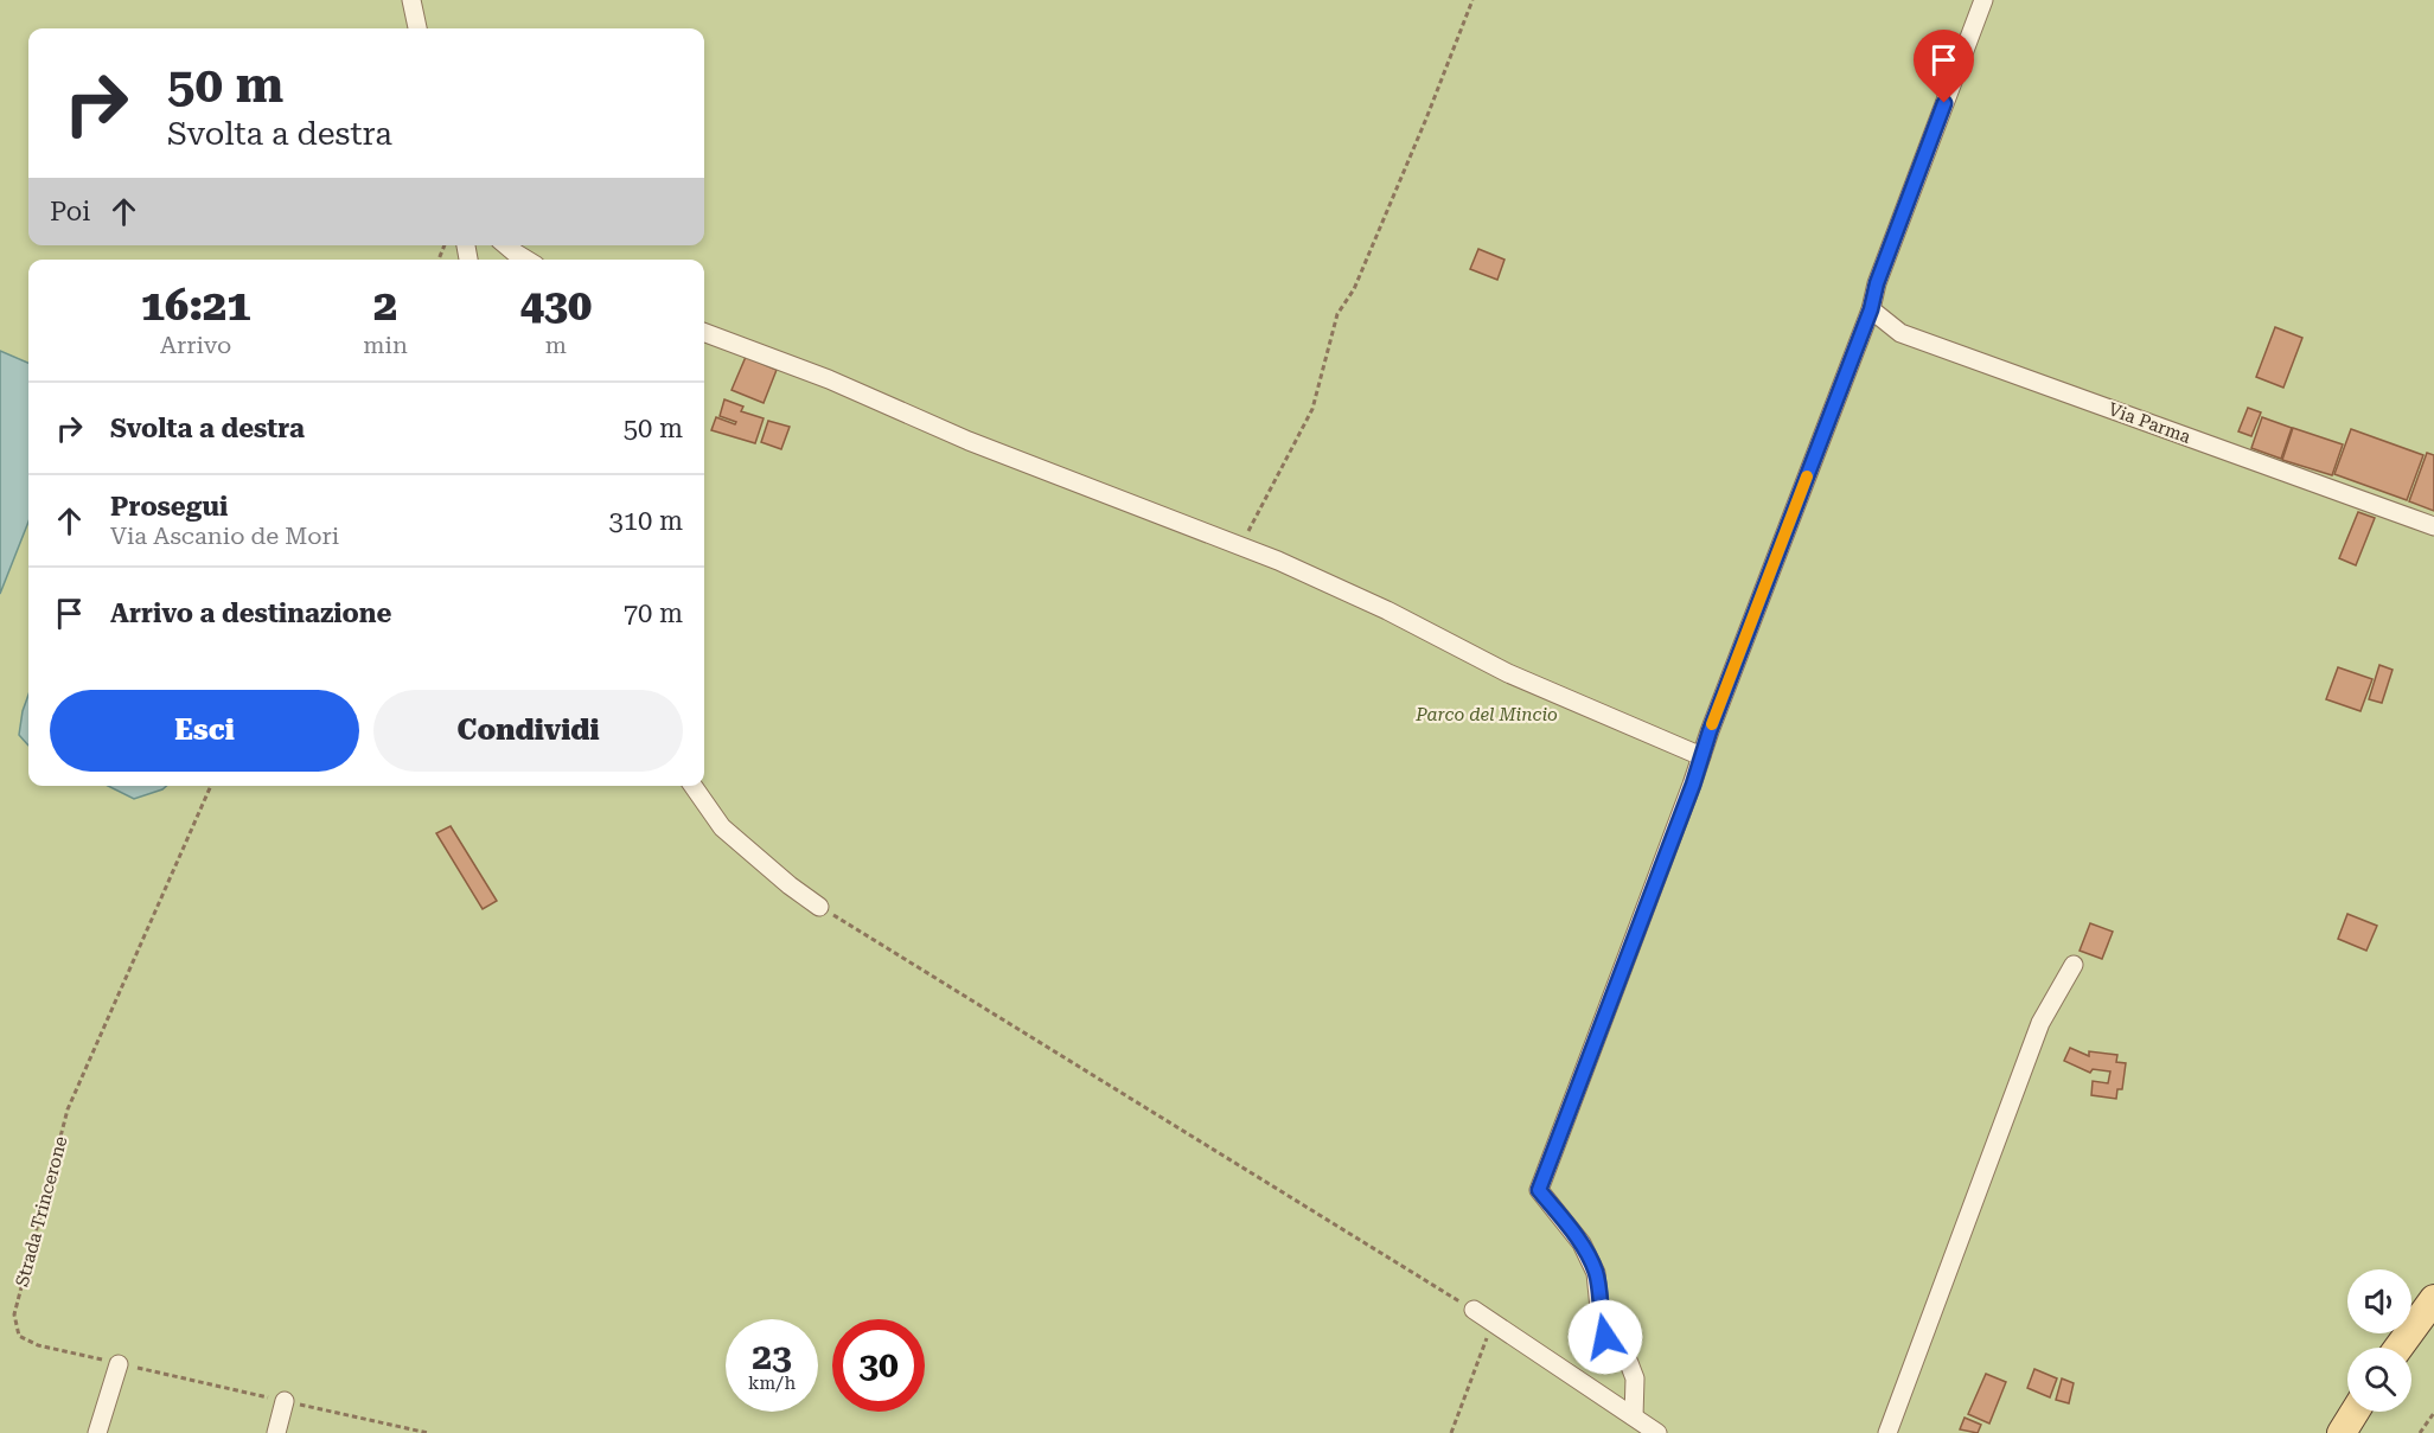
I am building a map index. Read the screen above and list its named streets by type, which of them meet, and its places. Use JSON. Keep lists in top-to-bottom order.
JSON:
{
  "streets": {
    "street": ["Via Parma"],
    "path": ["Strada Trincerone"]
  },
  "parks": ["Parco del Mincio"],
  "page": {
    "turn": ["50 m", "Svolta a destra"],
    "then": "Poi",
    "eta": [
      "16:21",
      "Arrivo",
      "2",
      "min",
      "430",
      "m"
    ],
    "list": [
      {
        "name": "Svolta a destra",
        "value": "50 m"
      },
      {
        "name": "Prosegui",
        "note": "Via Ascanio de Mori",
        "value": "310 m"
      },
      {
        "name": "Arrivo a destinazione",
        "value": "70 m"
      }
    ],
    "buttons": ["Esci", "Condividi"],
    "speed": "23 km/h",
    "limit": "30"
  }
}
